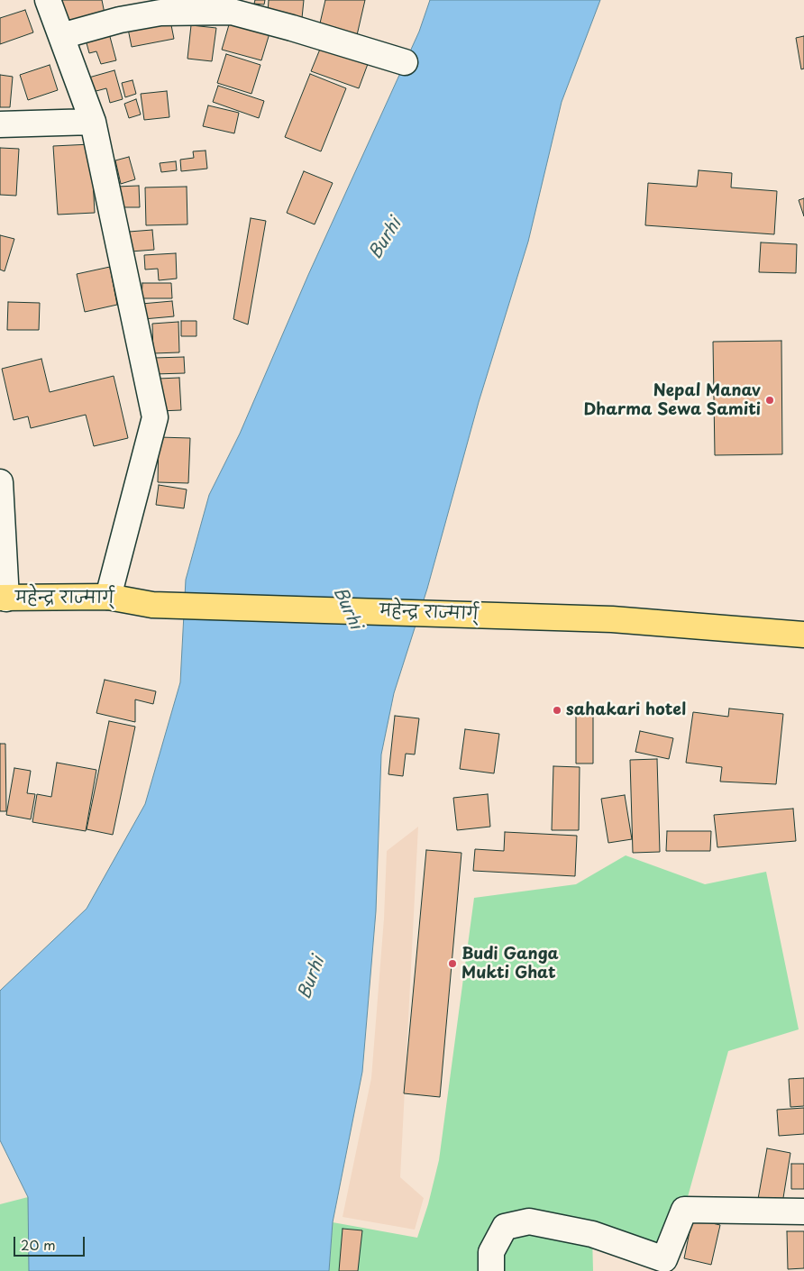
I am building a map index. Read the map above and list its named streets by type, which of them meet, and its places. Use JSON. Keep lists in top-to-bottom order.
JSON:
{
  "streets": {
    "highway": ["महेन्द्र राज्मार्ग्"]
  },
  "water": ["Burhi"],
  "places": ["Nepal Manav Dharma Sewa Samiti", "sahakari hotel", "Budi Ganga Mukti Ghat"],
  "scale_bar": "20 m"
}
